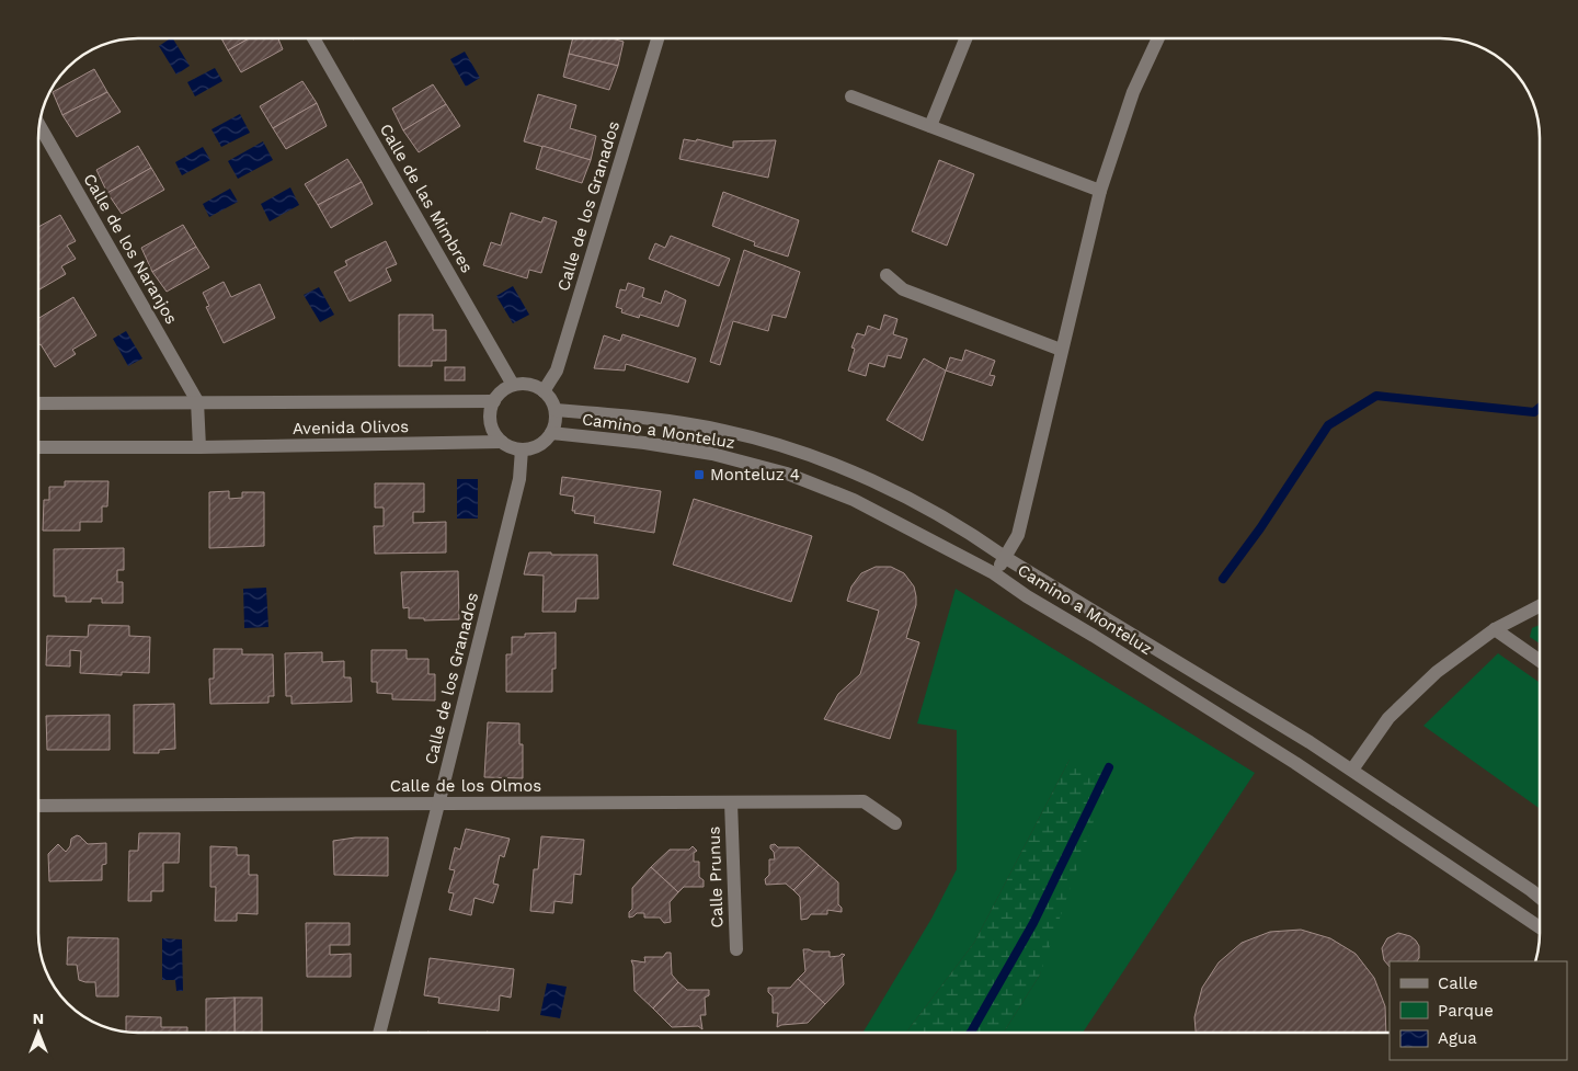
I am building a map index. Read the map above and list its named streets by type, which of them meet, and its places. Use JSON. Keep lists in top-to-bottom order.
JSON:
{
  "streets": {
    "street": [
      "Calle de las Mimbres",
      "Calle de los Granados",
      "Calle de los Naranjos",
      "Avenida Olivos",
      "Camino a Monteluz",
      "Calle de los Olmos",
      "Calle Prunus"
    ]
  },
  "crossings": [
    ["Calle de las Mimbres", "Calle de los Granados"],
    ["Calle de las Mimbres", "Avenida Olivos"],
    ["Calle de las Mimbres", "Camino a Monteluz"],
    ["Calle de los Granados", "Avenida Olivos"],
    ["Calle de los Granados", "Camino a Monteluz"],
    ["Calle de los Granados", "Calle de los Olmos"],
    ["Calle de los Naranjos", "Avenida Olivos"],
    ["Avenida Olivos", "Camino a Monteluz"],
    ["Calle de los Olmos", "Calle Prunus"]
  ],
  "places": {
    "transit": ["Monteluz 4"]
  },
  "legend": ["Calle", "Parque", "Agua"],
  "north": "top"
}
